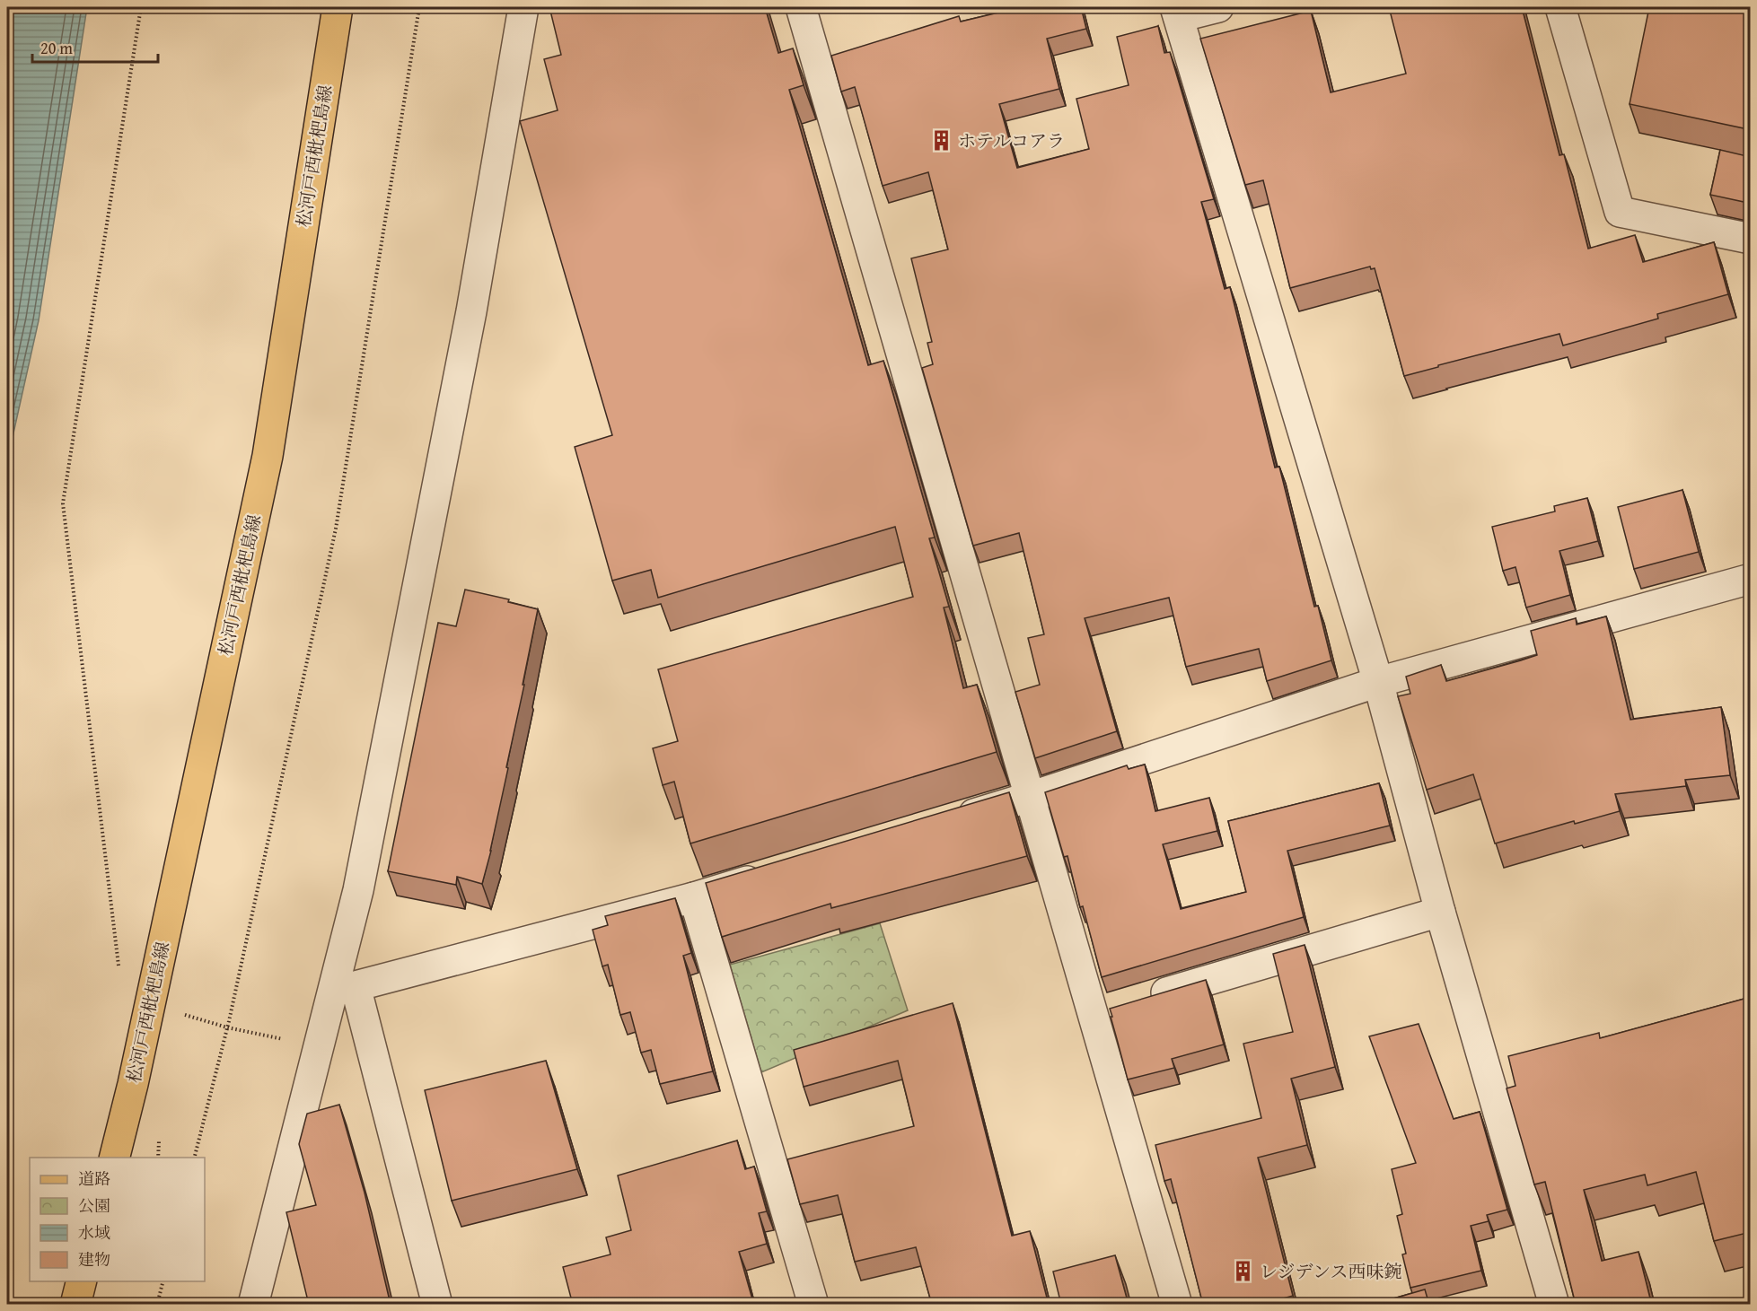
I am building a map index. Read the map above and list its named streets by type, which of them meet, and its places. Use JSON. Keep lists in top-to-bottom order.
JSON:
{
  "streets": {
    "main road": ["松河戸西枇杷島線"]
  },
  "places": {
    "building": ["ホテルコアラ", "レジデンス西味鋺"]
  },
  "legend": [
    "道路",
    "公園",
    "水域",
    "建物"
  ],
  "scale_bar": "20 m"
}
